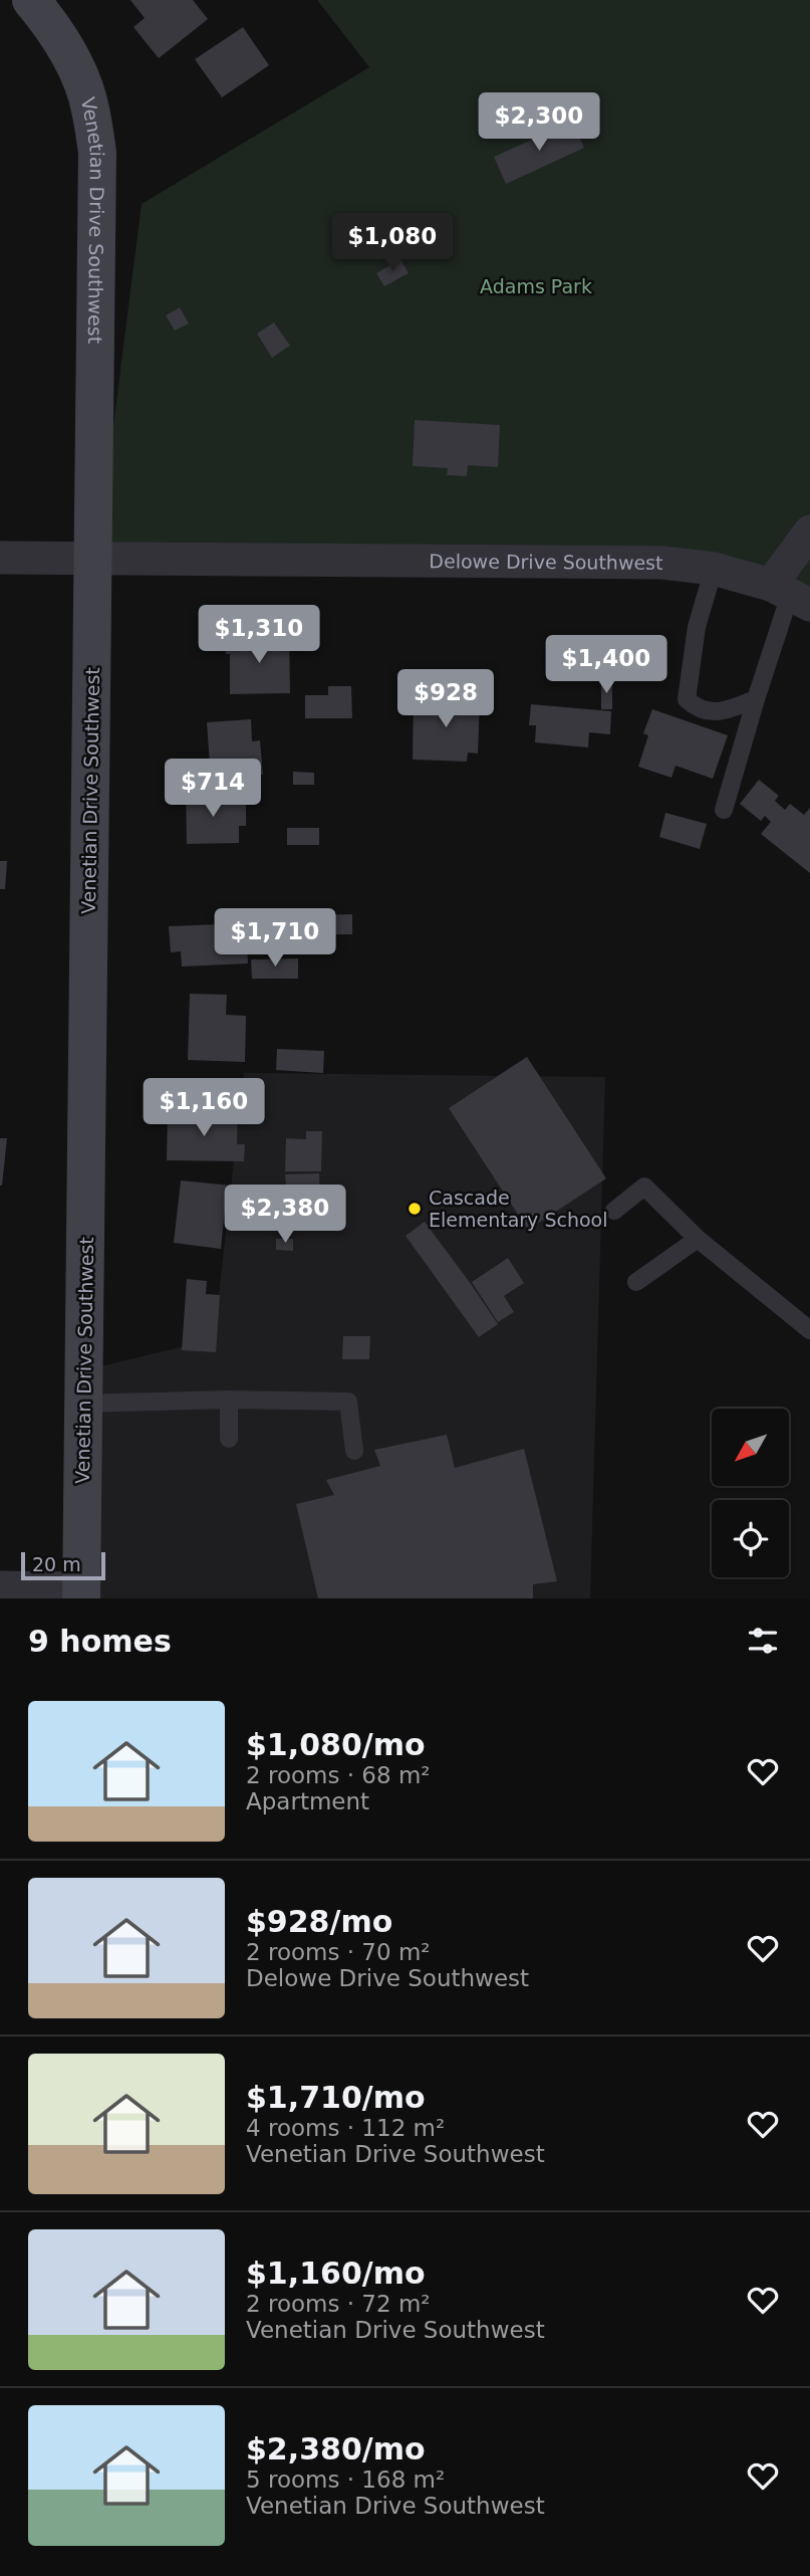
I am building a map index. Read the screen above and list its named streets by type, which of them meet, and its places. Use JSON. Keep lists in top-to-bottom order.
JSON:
{
  "streets": {
    "street": ["Venetian Drive Southwest", "Delowe Drive Southwest"]
  },
  "crossings": [
    ["Venetian Drive Southwest", "Delowe Drive Southwest"]
  ],
  "parks": ["Adams Park"],
  "places": ["Cascade Elementary School"],
  "scale_bar": "20 m",
  "north": "bottom left",
  "page": {
    "price": [
      "$2,300",
      "$1,080",
      "$1,310",
      "$1,400",
      "$928",
      "$714",
      "$1,710",
      "$1,160",
      "$2,380"
    ],
    "scale": "20 m",
    "heading": "9 homes",
    "list": [
      {
        "name": "$1,080/mo",
        "note": "2 rooms · 68 m² · Apartment"
      },
      {
        "name": "$928/mo",
        "note": "2 rooms · 70 m² · Delowe Drive Southwest"
      },
      {
        "name": "$1,710/mo",
        "note": "4 rooms · 112 m² · Venetian Drive Southwest"
      },
      {
        "name": "$1,160/mo",
        "note": "2 rooms · 72 m² · Venetian Drive Southwest"
      },
      {
        "name": "$2,380/mo",
        "note": "5 rooms · 168 m² · Venetian Drive Southwest"
      }
    ]
  }
}
